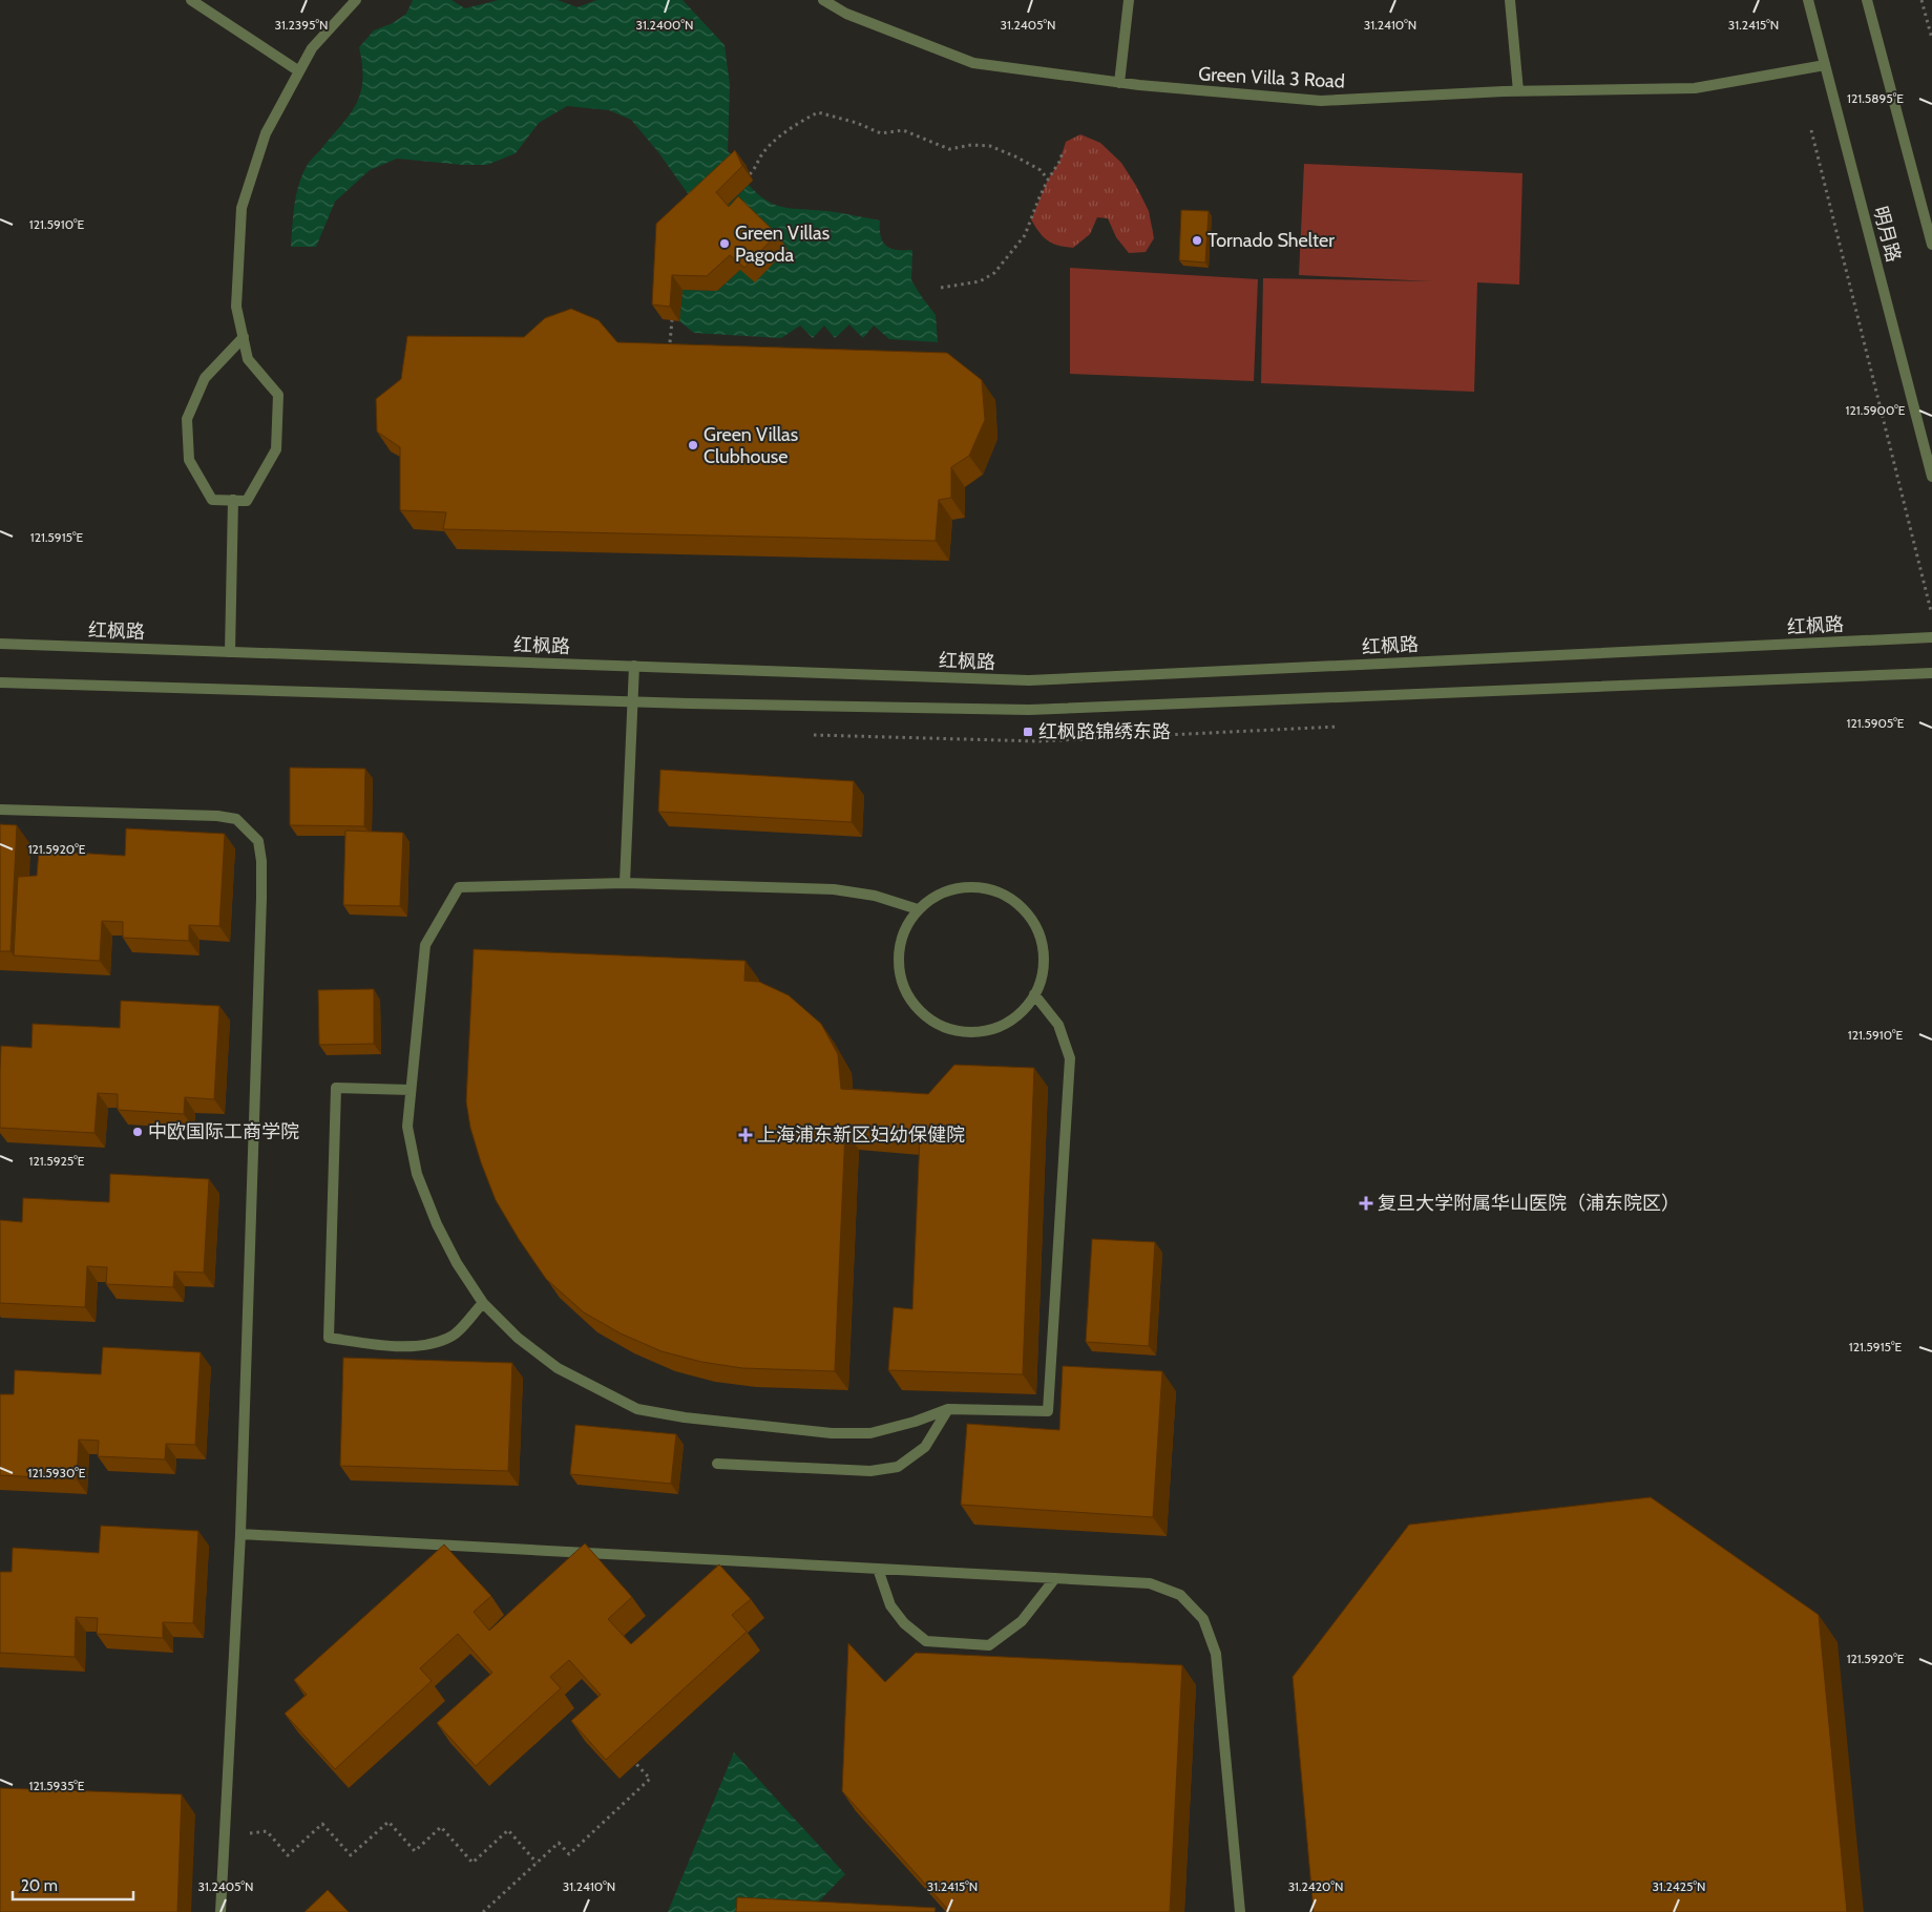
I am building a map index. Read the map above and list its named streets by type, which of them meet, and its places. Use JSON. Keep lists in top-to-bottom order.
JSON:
{
  "streets": {
    "street": ["Green Villa 3 Road", "明月路", "红枫路"]
  },
  "crossings": [
    ["Green Villa 3 Road", "明月路"]
  ],
  "places": {
    "other": [
      "Tornado Shelter",
      "Green Villas Pagoda",
      "Green Villas Clubhouse",
      "中欧国际工商学院"
    ],
    "transit": ["红枫路锦绣东路"],
    "health": ["上海浦东新区妇幼保健院", "复旦大学附属华山医院（浦东院区）"]
  },
  "scale_bar": "20 m",
  "coordinates": [
    "31.2395°N",
    "31.2400°N",
    "31.2405°N",
    "31.2410°N",
    "31.2415°N",
    "121.5895°E",
    "121.5910°E",
    "121.5900°E",
    "121.5915°E",
    "121.5905°E",
    "121.5920°E",
    "121.5925°E",
    "121.5930°E",
    "121.5935°E",
    "31.2420°N",
    "31.2425°N"
  ]
}
